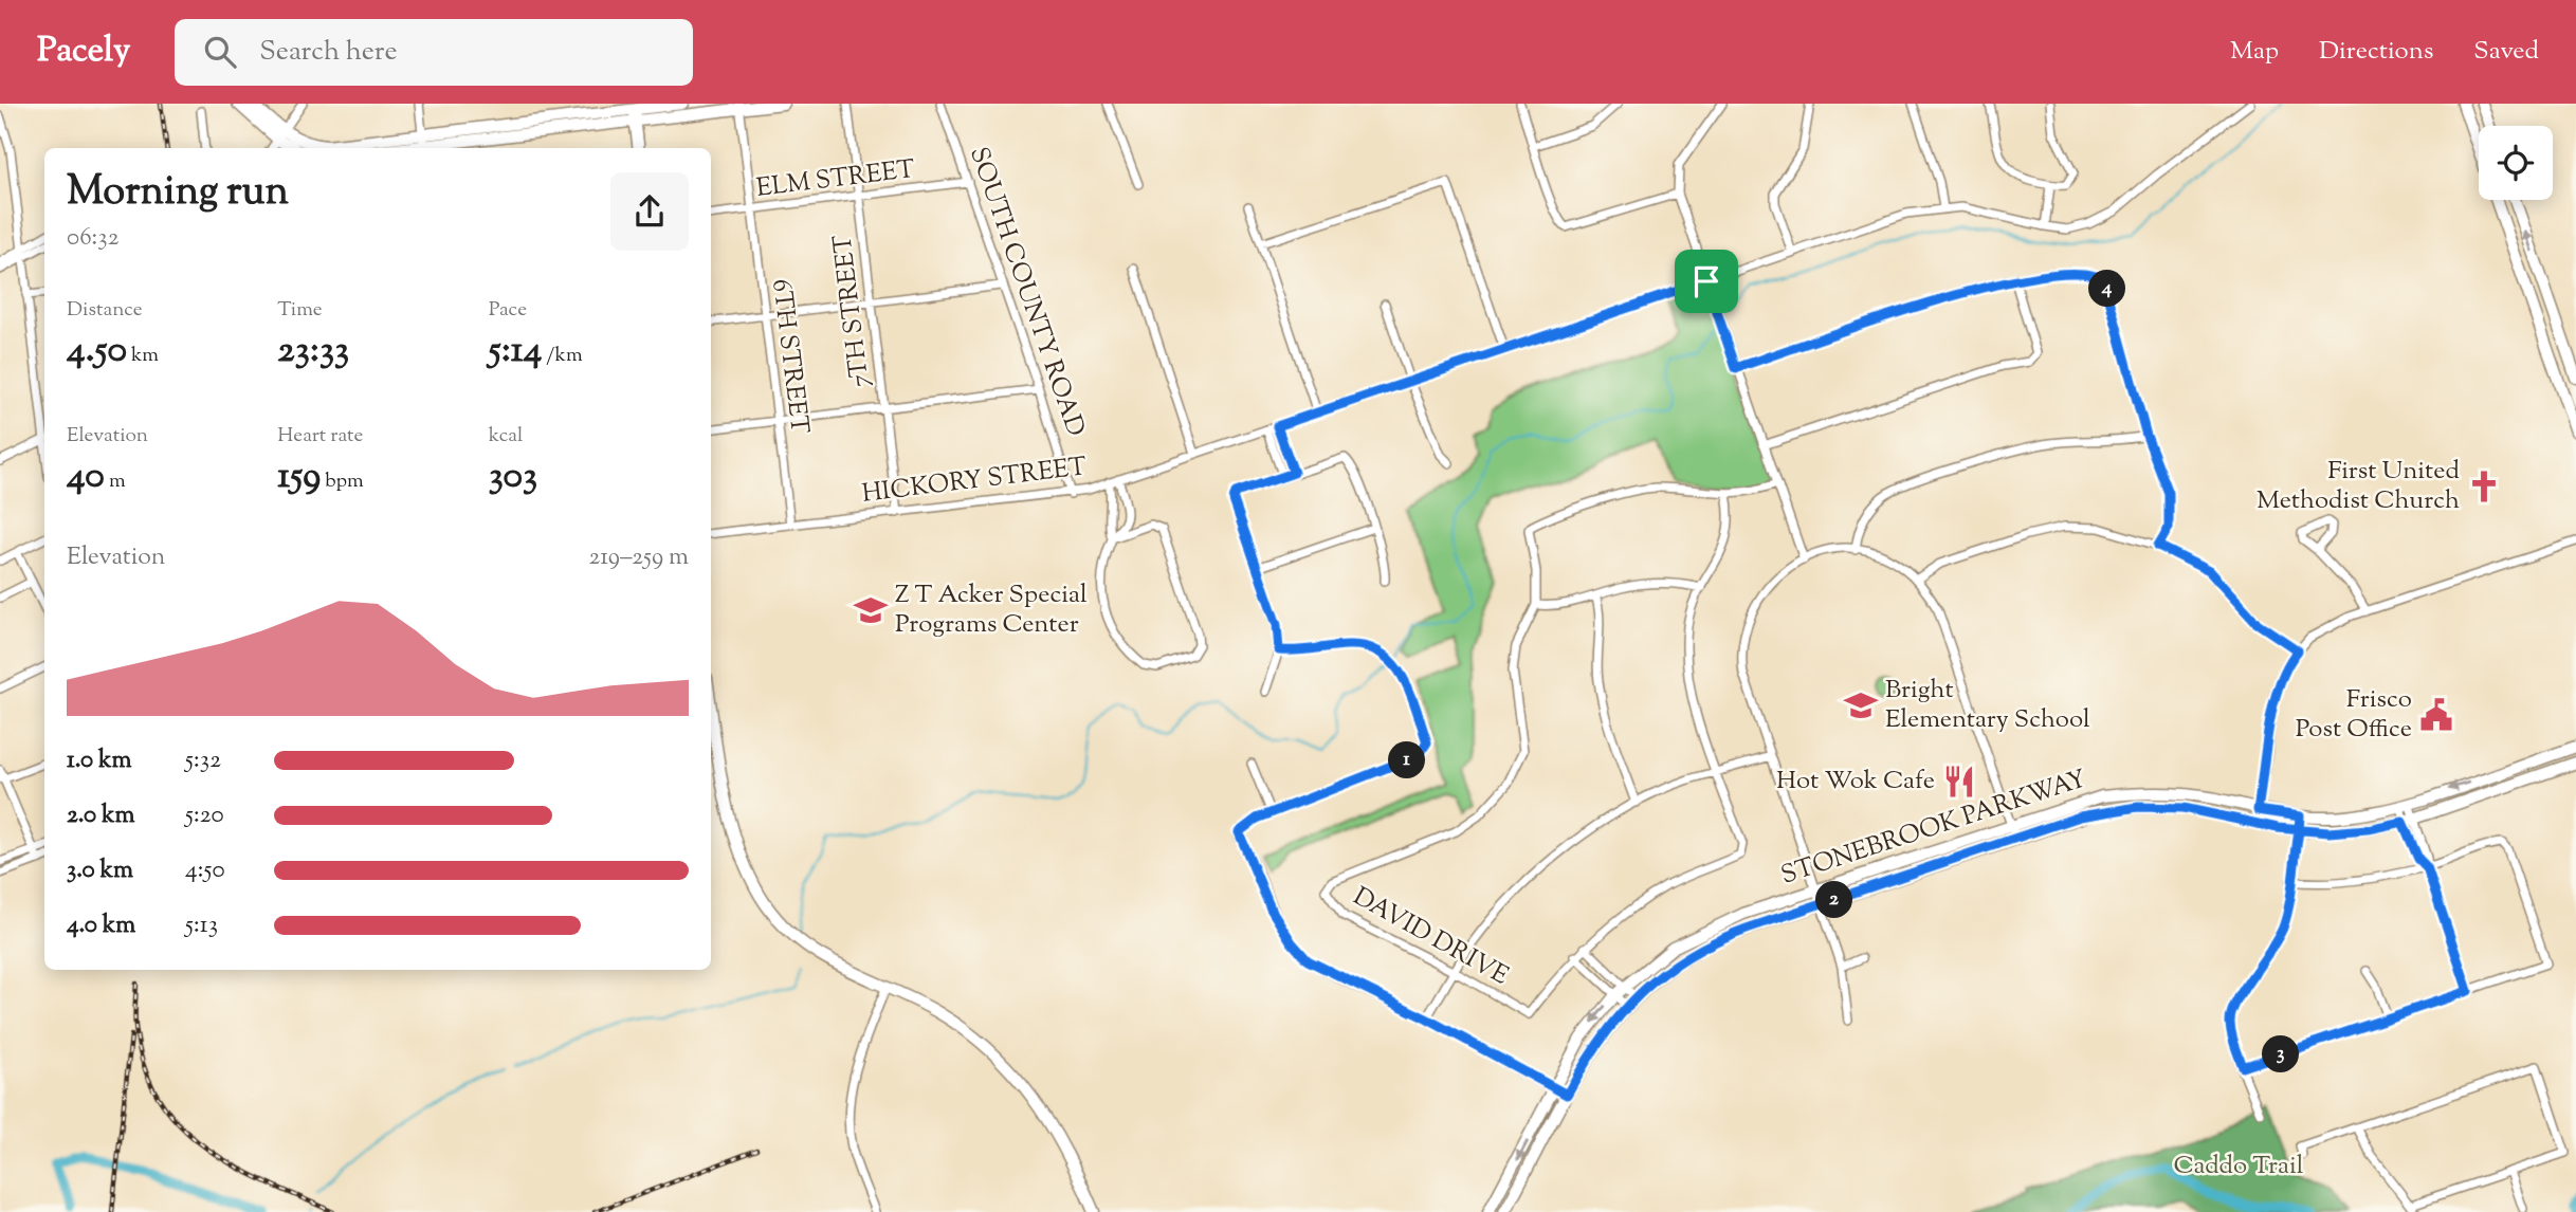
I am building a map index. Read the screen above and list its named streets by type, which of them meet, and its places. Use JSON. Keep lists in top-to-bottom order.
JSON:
{
  "streets": {
    "main road": ["STONEBROOK PARKWAY"],
    "street": [
      "ELM STREET",
      "SOUTH COUNTY ROAD",
      "7TH STREET",
      "6TH STREET",
      "HICKORY STREET",
      "DAVID DRIVE"
    ]
  },
  "crossings": [
    ["ELM STREET", "SOUTH COUNTY ROAD"],
    ["ELM STREET", "7TH STREET"],
    ["ELM STREET", "6TH STREET"],
    ["SOUTH COUNTY ROAD", "HICKORY STREET"],
    ["7TH STREET", "HICKORY STREET"],
    ["6TH STREET", "HICKORY STREET"]
  ],
  "parks": ["Caddo Trail"],
  "places": {
    "church": ["First United Methodist Church"],
    "school or university": ["Z T Acker Special Programs Center", "Bright Elementary School"],
    "public building": ["Frisco Post Office"],
    "restaurant": ["Hot Wok Cafe"]
  },
  "page": {
    "header": "Pacely",
    "search": "Search here",
    "nav": ["Map", "Directions", "Saved"],
    "heading": ["Morning run", "06:32"],
    "pins": [
      "4",
      "1",
      "2",
      "3"
    ],
    "stats": [
      ["Distance", "4.50 km"],
      ["Time", "23:33"],
      ["Pace", "5:14 /km"],
      ["Elevation", "40 m"],
      ["Heart rate", "159 bpm"],
      ["kcal", "303"]
    ],
    "chart": ["Elevation", "219–259 m"],
    "list": [
      {
        "name": "1.0 km",
        "note": "5:32"
      },
      {
        "name": "2.0 km",
        "note": "5:20"
      },
      {
        "name": "3.0 km",
        "note": "4:50"
      },
      {
        "name": "4.0 km",
        "note": "5:13"
      }
    ]
  }
}
